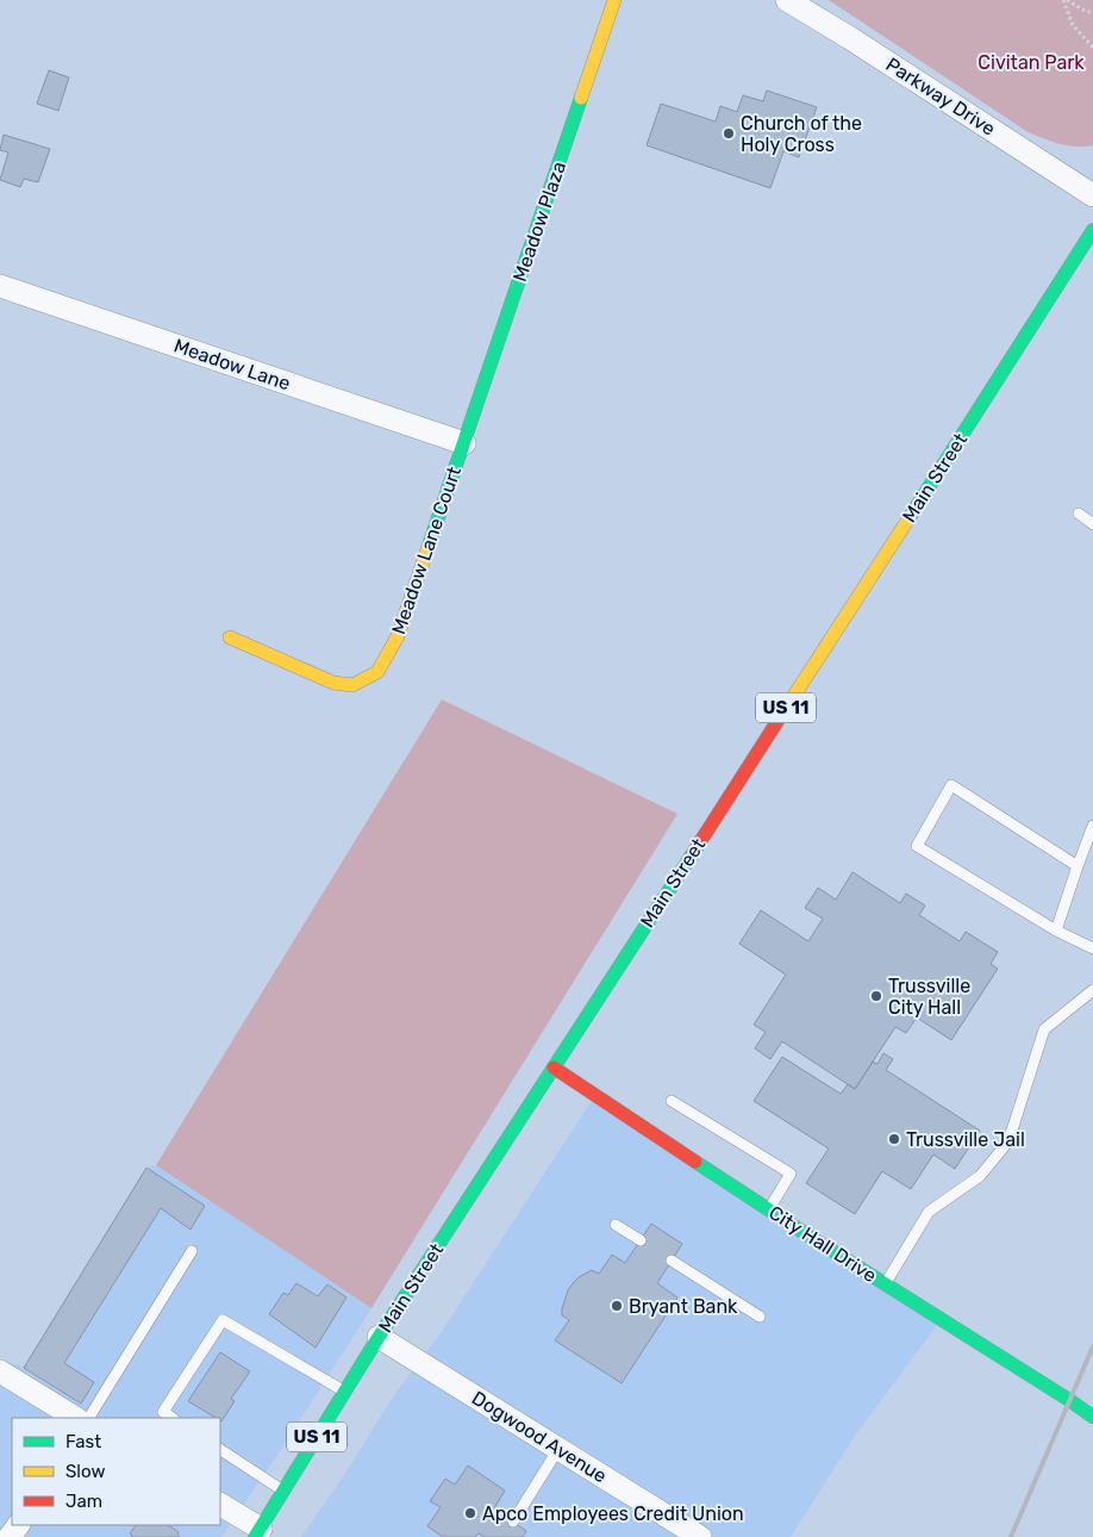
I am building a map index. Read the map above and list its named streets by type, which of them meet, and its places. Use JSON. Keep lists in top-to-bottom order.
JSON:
{
  "streets": {
    "main road": [
      "Meadow Plaza",
      "Main Street",
      "Meadow Lane Court",
      "US 11",
      "City Hall Drive"
    ],
    "street": ["Parkway Drive", "Meadow Lane", "Dogwood Avenue"]
  },
  "crossings": [
    ["Meadow Plaza", "Meadow Lane"],
    ["Meadow Plaza", "Meadow Lane Court"],
    ["Meadow Lane", "Meadow Lane Court"],
    ["Main Street", "City Hall Drive"],
    ["Main Street", "Dogwood Avenue"]
  ],
  "parks": ["Civitan Park"],
  "places": [
    "Church of the Holy Cross",
    "Trussville City Hall",
    "Trussville Jail",
    "Bryant Bank",
    "Apco Employees Credit Union"
  ],
  "legend": ["Fast", "Slow", "Jam"]
}
